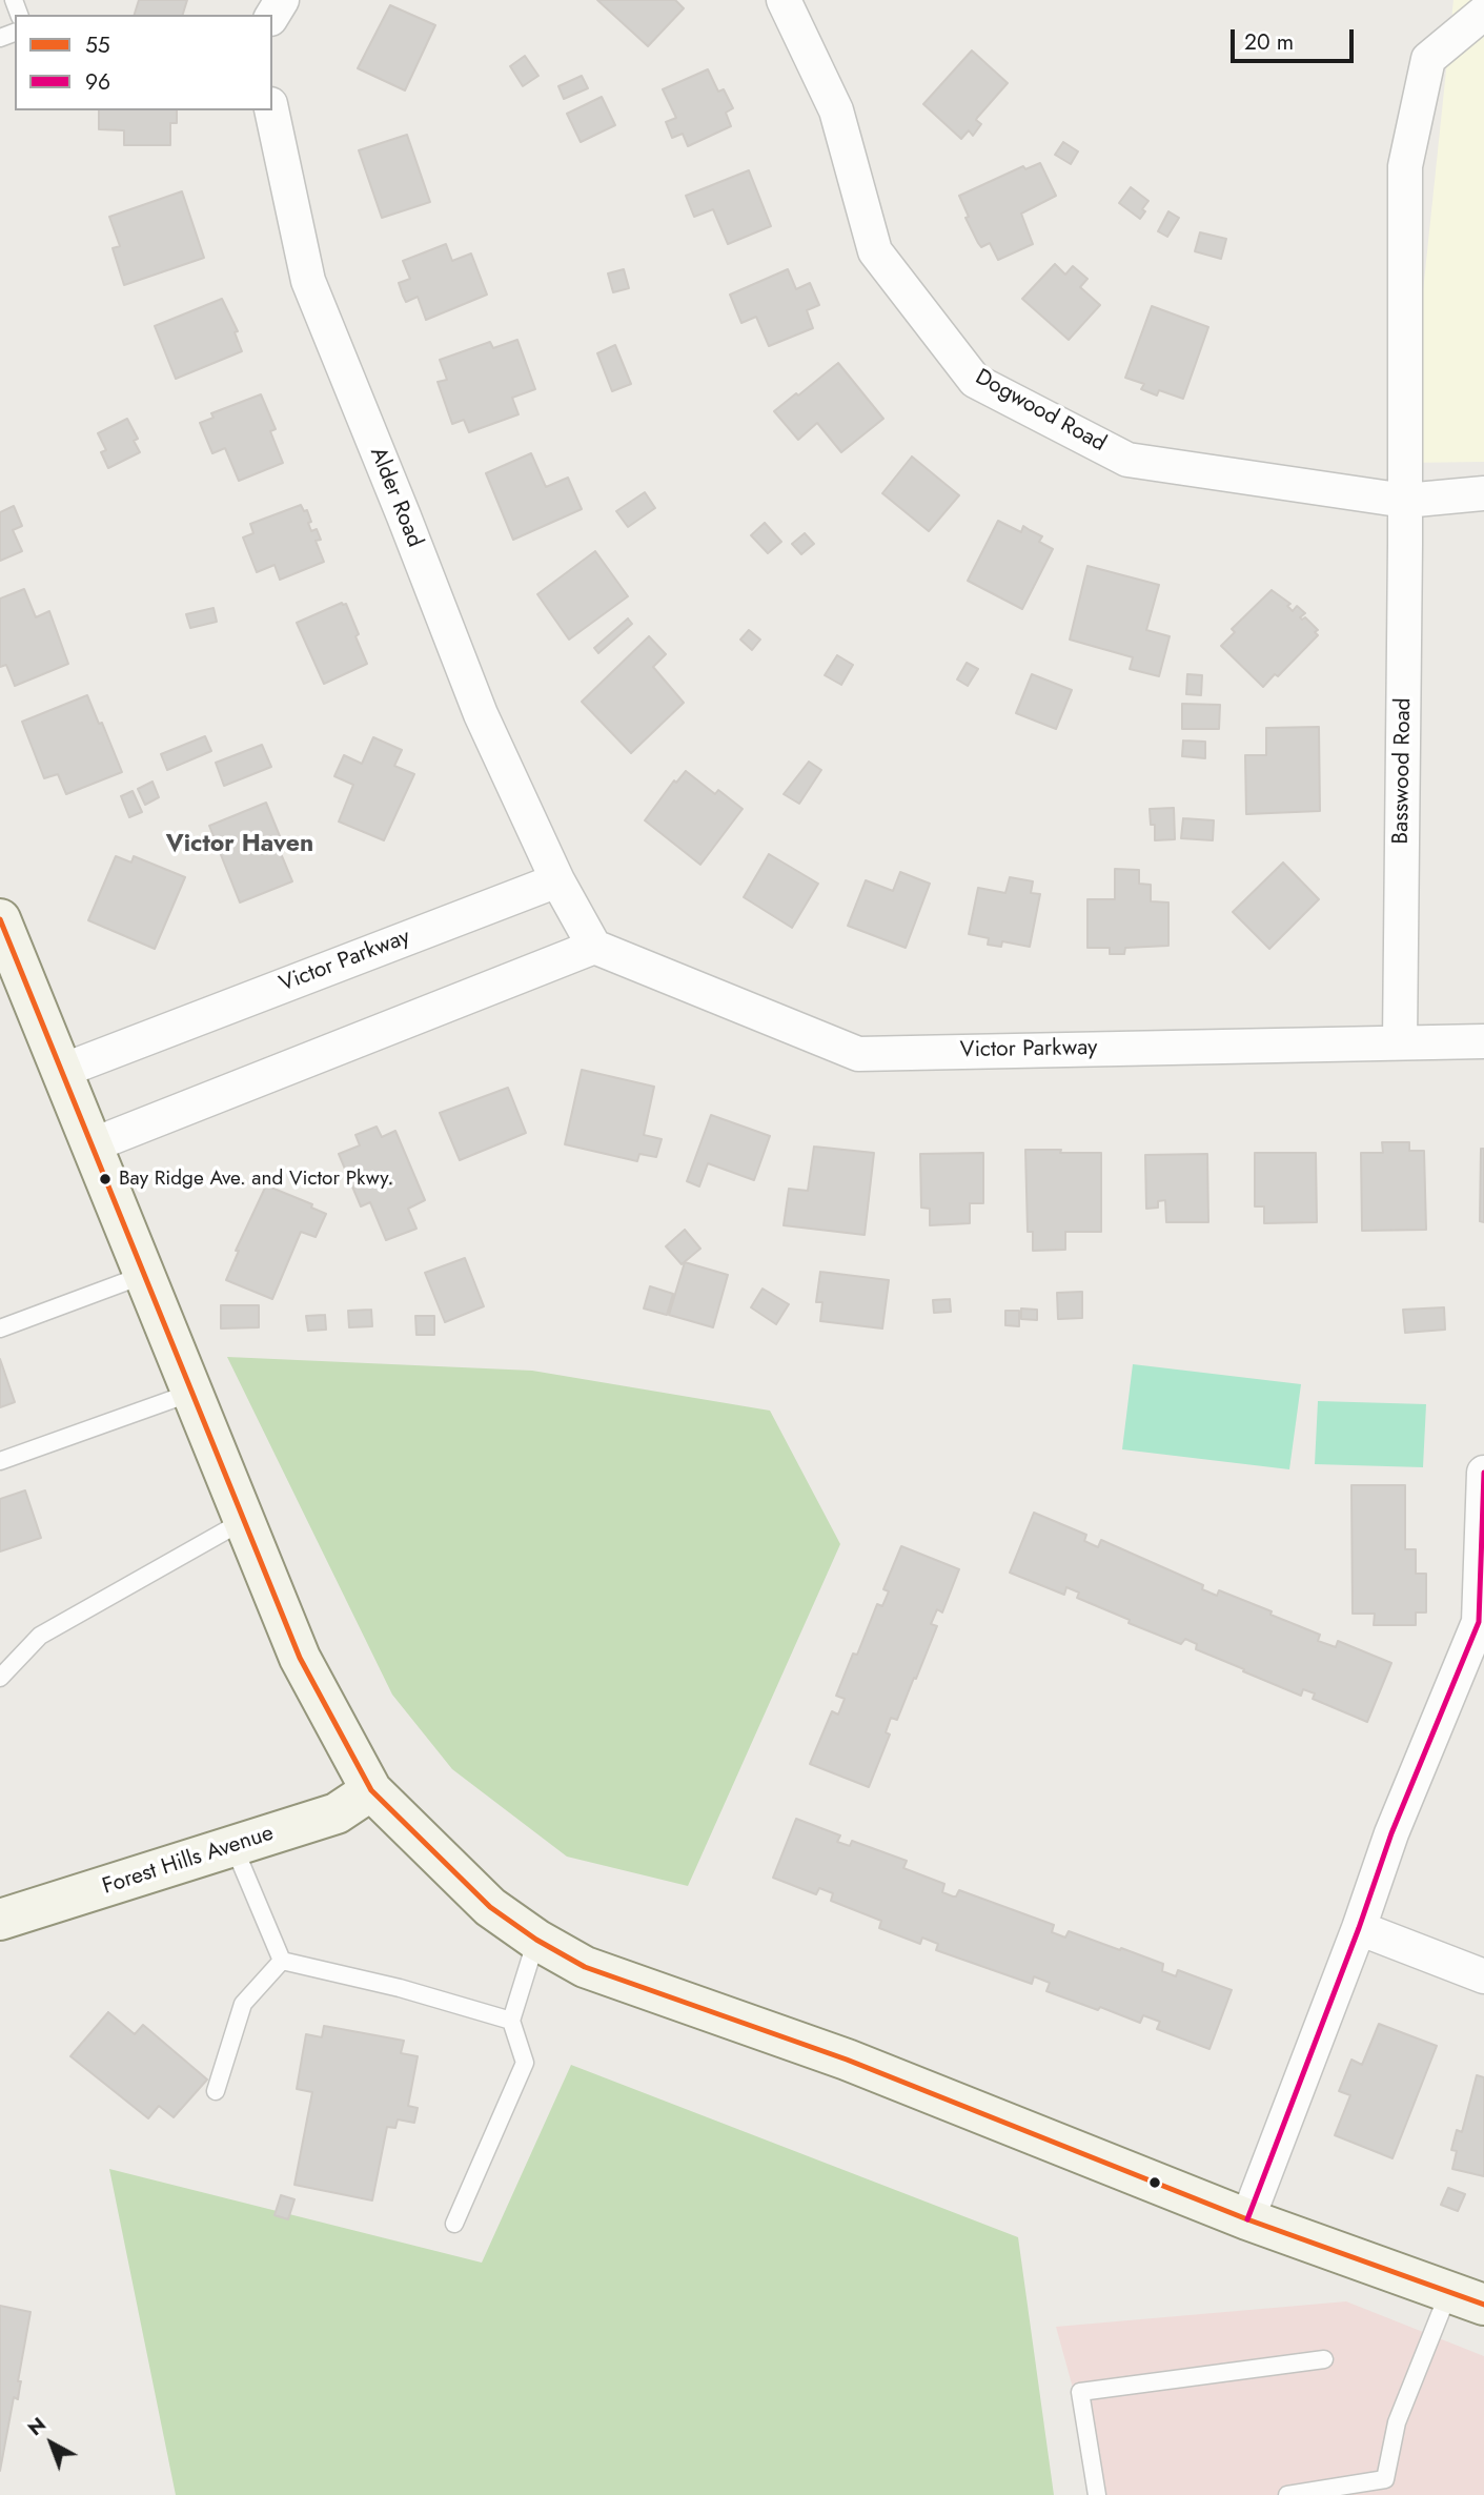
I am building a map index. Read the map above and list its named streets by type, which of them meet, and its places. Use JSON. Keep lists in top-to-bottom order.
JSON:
{
  "streets": {
    "main road": ["Forest Hills Avenue"],
    "street": [
      "Dogwood Road",
      "Alder Road",
      "Basswood Road",
      "Victor Parkway"
    ]
  },
  "crossings": [
    ["Dogwood Road", "Basswood Road"],
    ["Alder Road", "Victor Parkway"],
    ["Basswood Road", "Victor Parkway"]
  ],
  "districts": ["Victor Haven"],
  "places": ["Bay Ridge Ave. and Victor Pkwy."],
  "lines": ["transit line 55", "transit line 96"],
  "legend": ["55", "96"],
  "scale_bar": "20 m",
  "north": "top left"
}
